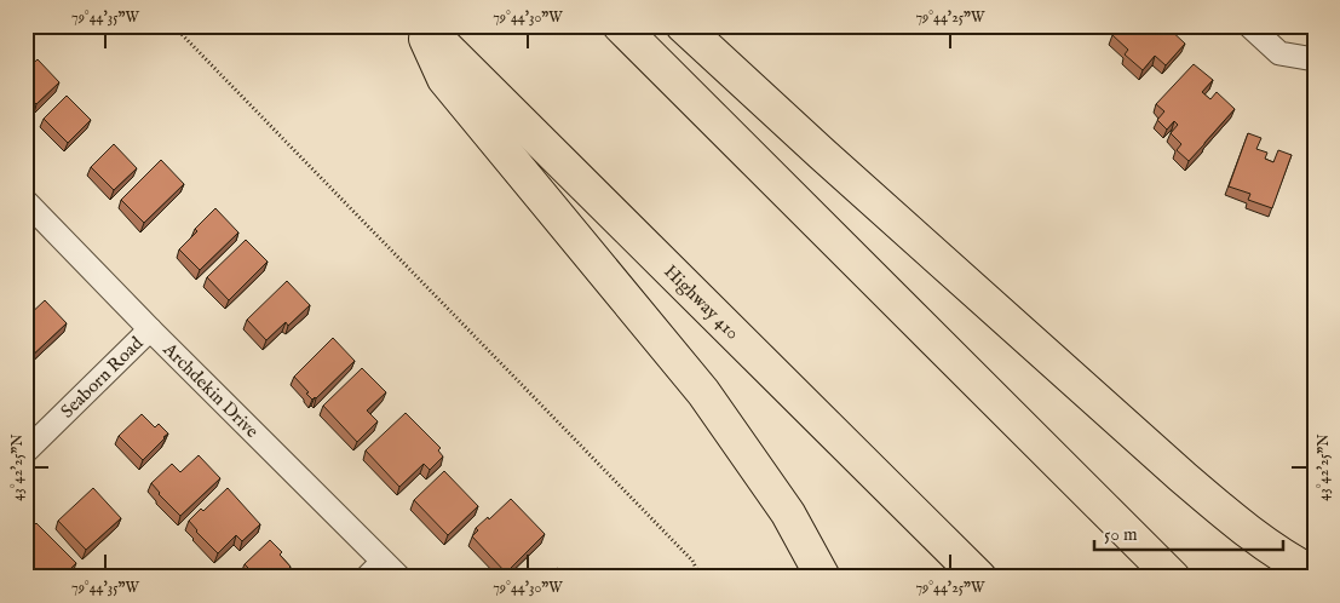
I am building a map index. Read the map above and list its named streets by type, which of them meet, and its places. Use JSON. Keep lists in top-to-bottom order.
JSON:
{
  "streets": {
    "highway": ["Highway 410"],
    "street": ["Seaborn Road", "Archdekin Drive"]
  },
  "crossings": [
    ["Seaborn Road", "Archdekin Drive"]
  ],
  "scale_bar": "50 m",
  "coordinates": [
    "79°44'35\"W",
    "79°44'30\"W",
    "79°44'25\"W",
    "43°42'25\"N"
  ]
}
